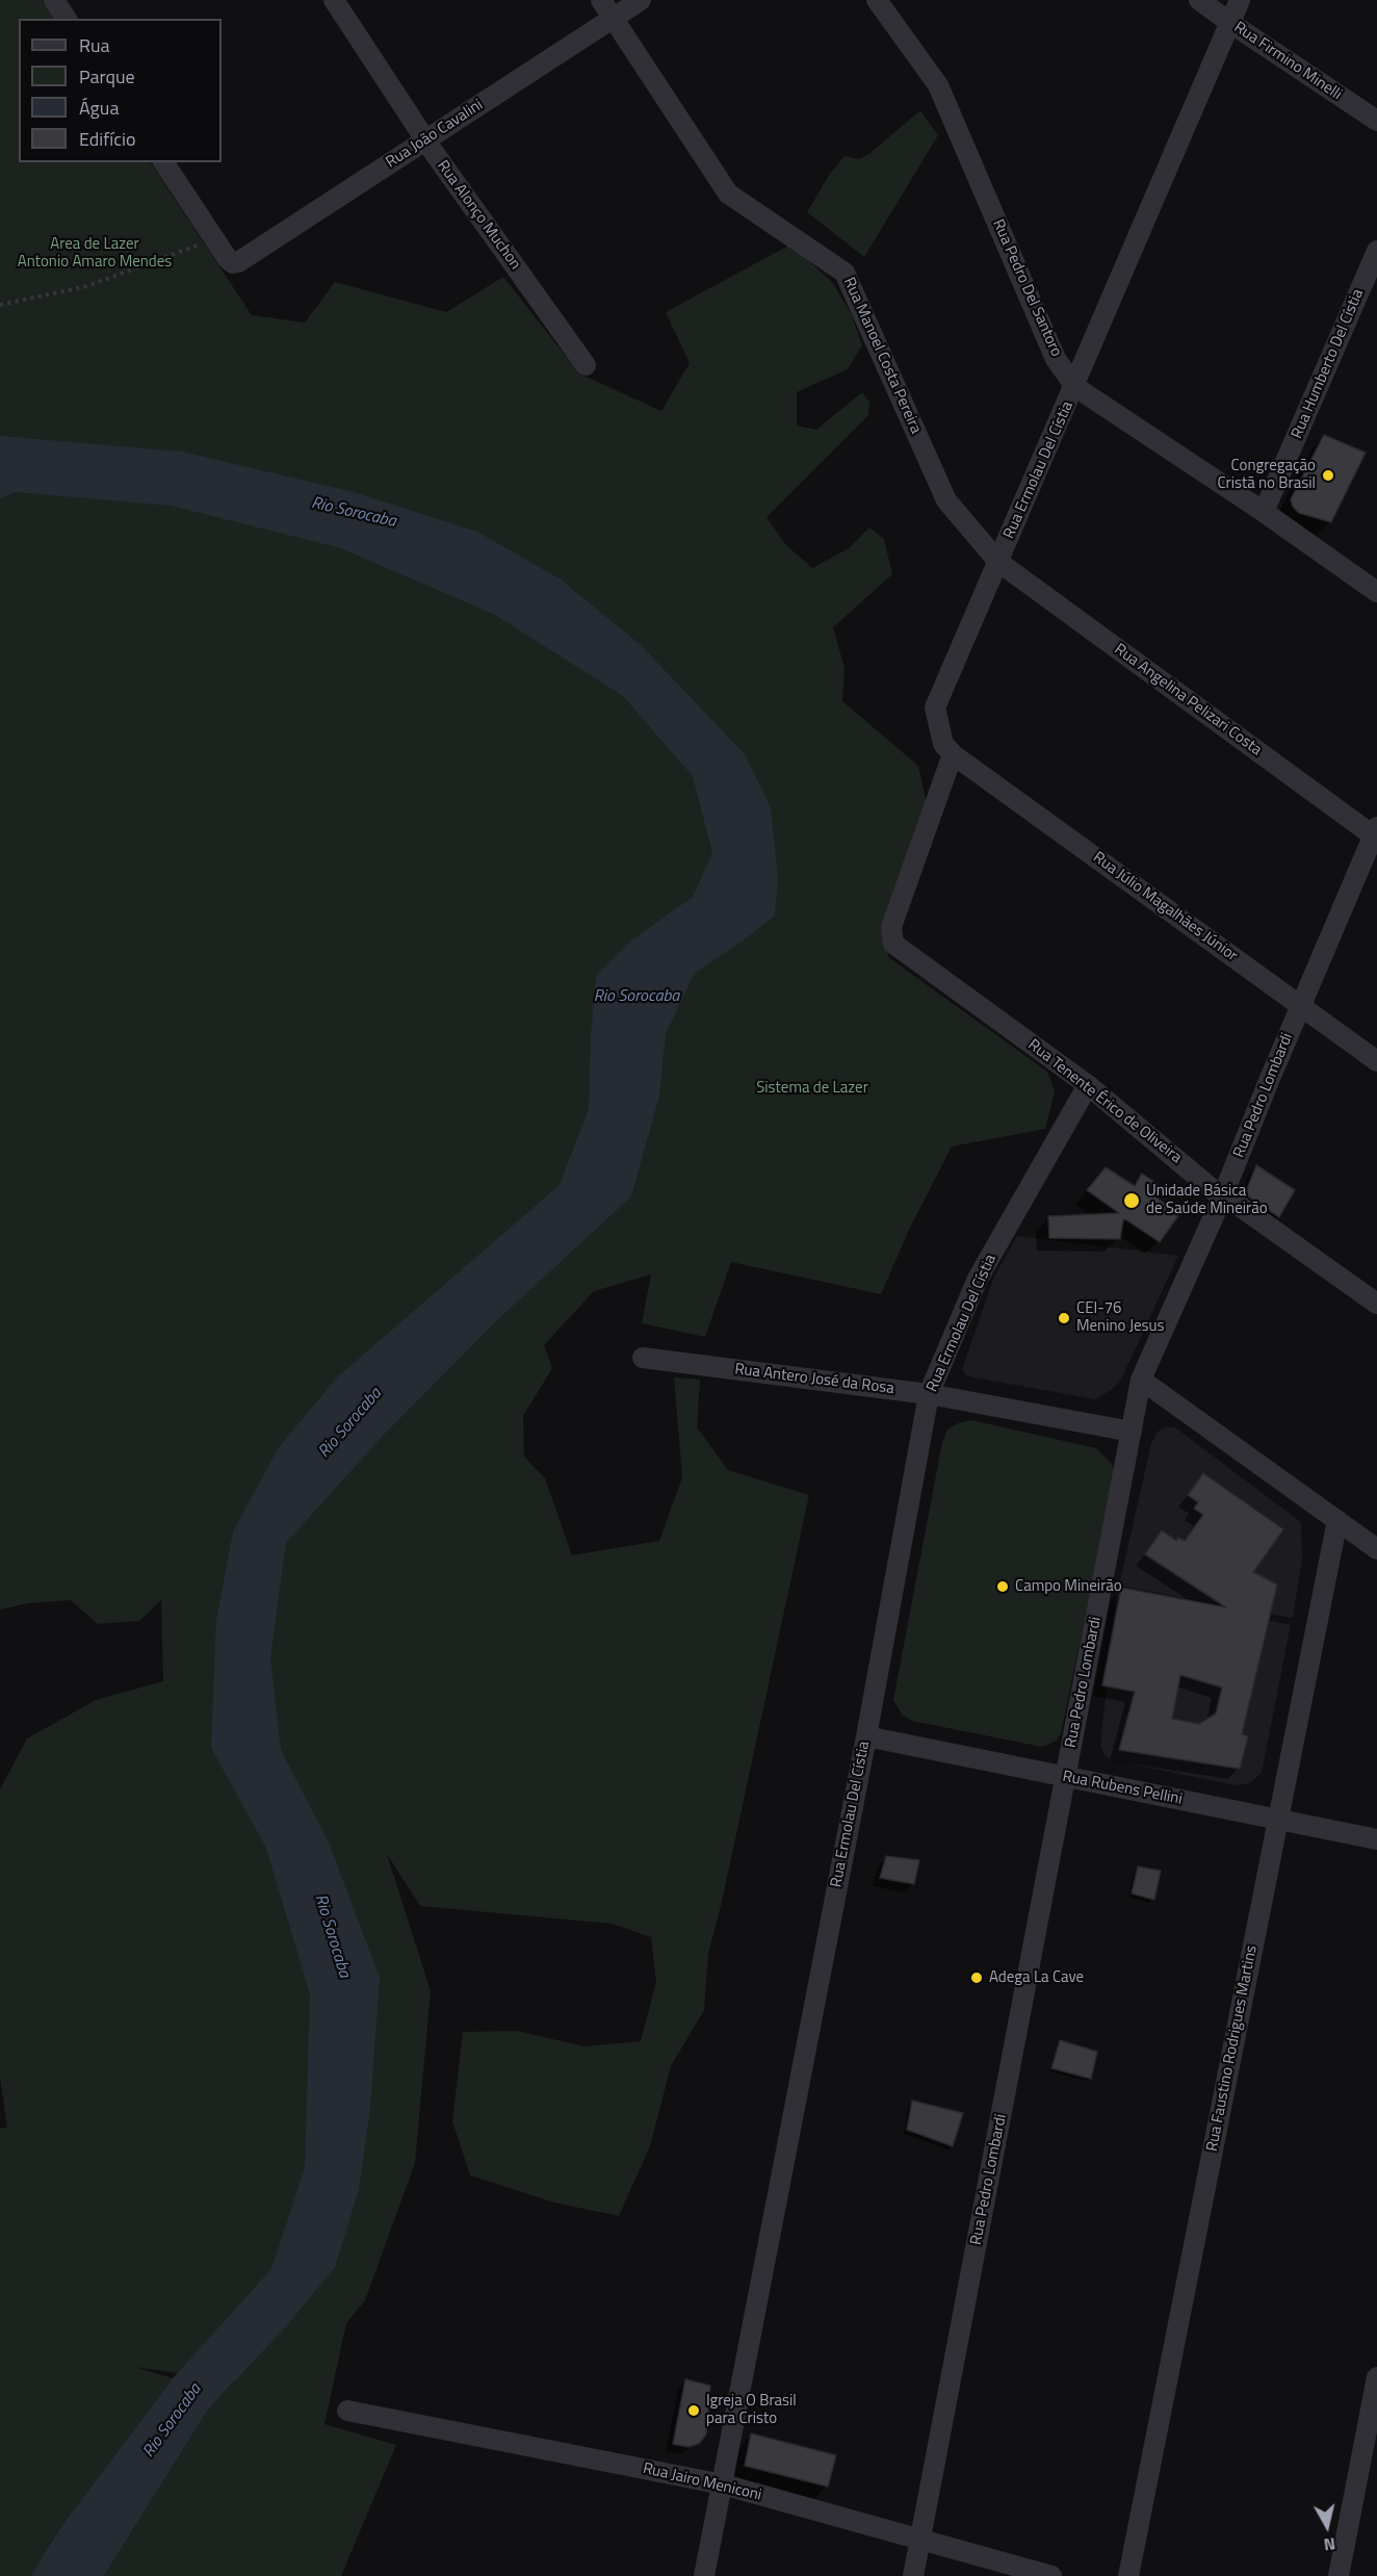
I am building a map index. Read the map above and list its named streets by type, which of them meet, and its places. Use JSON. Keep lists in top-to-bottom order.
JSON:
{
  "streets": {
    "street": [
      "Rua Firmino Minelli",
      "Rua João Cavalini",
      "Rua Alonço Muchon",
      "Rua Pedro Del Santoro",
      "Rua Manoel Costa Pereira",
      "Rua Humberto Del Cístia",
      "Rua Ermolau Del Cístia",
      "Rua Angelina Pelizari Costa",
      "Rua Júlio Magalhães Júnior",
      "Rua Pedro Lombardi",
      "Rua Tenente Érico de Oliveira",
      "Rua Antero José da Rosa",
      "Rua Rubens Pellini",
      "Rua Faustino Rodrigues Martins",
      "Rua Jairo Meniconi"
    ]
  },
  "crossings": [
    ["Rua Firmino Minelli", "Rua Ermolau Del Cístia"],
    ["Rua João Cavalini", "Rua Alonço Muchon"],
    ["Rua João Cavalini", "Rua Manoel Costa Pereira"],
    ["Rua Pedro Del Santoro", "Rua Humberto Del Cístia"],
    ["Rua Pedro Del Santoro", "Rua Ermolau Del Cístia"],
    ["Rua Manoel Costa Pereira", "Rua Ermolau Del Cístia"],
    ["Rua Manoel Costa Pereira", "Rua Angelina Pelizari Costa"],
    ["Rua Ermolau Del Cístia", "Rua Angelina Pelizari Costa"],
    ["Rua Ermolau Del Cístia", "Rua Júlio Magalhães Júnior"],
    ["Rua Ermolau Del Cístia", "Rua Tenente Érico de Oliveira"],
    ["Rua Ermolau Del Cístia", "Rua Antero José da Rosa"],
    ["Rua Ermolau Del Cístia", "Rua Rubens Pellini"],
    ["Rua Ermolau Del Cístia", "Rua Jairo Meniconi"],
    ["Rua Angelina Pelizari Costa", "Rua Pedro Lombardi"],
    ["Rua Júlio Magalhães Júnior", "Rua Pedro Lombardi"],
    ["Rua Júlio Magalhães Júnior", "Rua Tenente Érico de Oliveira"],
    ["Rua Pedro Lombardi", "Rua Tenente Érico de Oliveira"],
    ["Rua Pedro Lombardi", "Rua Antero José da Rosa"],
    ["Rua Pedro Lombardi", "Rua Rubens Pellini"],
    ["Rua Pedro Lombardi", "Rua Jairo Meniconi"],
    ["Rua Rubens Pellini", "Rua Faustino Rodrigues Martins"]
  ],
  "water": ["Rio Sorocaba"],
  "parks": ["Area de Lazer Antonio Amaro Mendes", "Sistema de Lazer"],
  "places": [
    "Congregação Cristã no Brasil",
    "Unidade Básica de Saúde Mineirão",
    "CEI-76 Menino Jesus",
    "Campo Mineirão",
    "Adega La Cave",
    "Igreja O Brasil para Cristo"
  ],
  "legend": [
    "Rua",
    "Parque",
    "Água",
    "Edifício"
  ],
  "north": "bottom"
}
